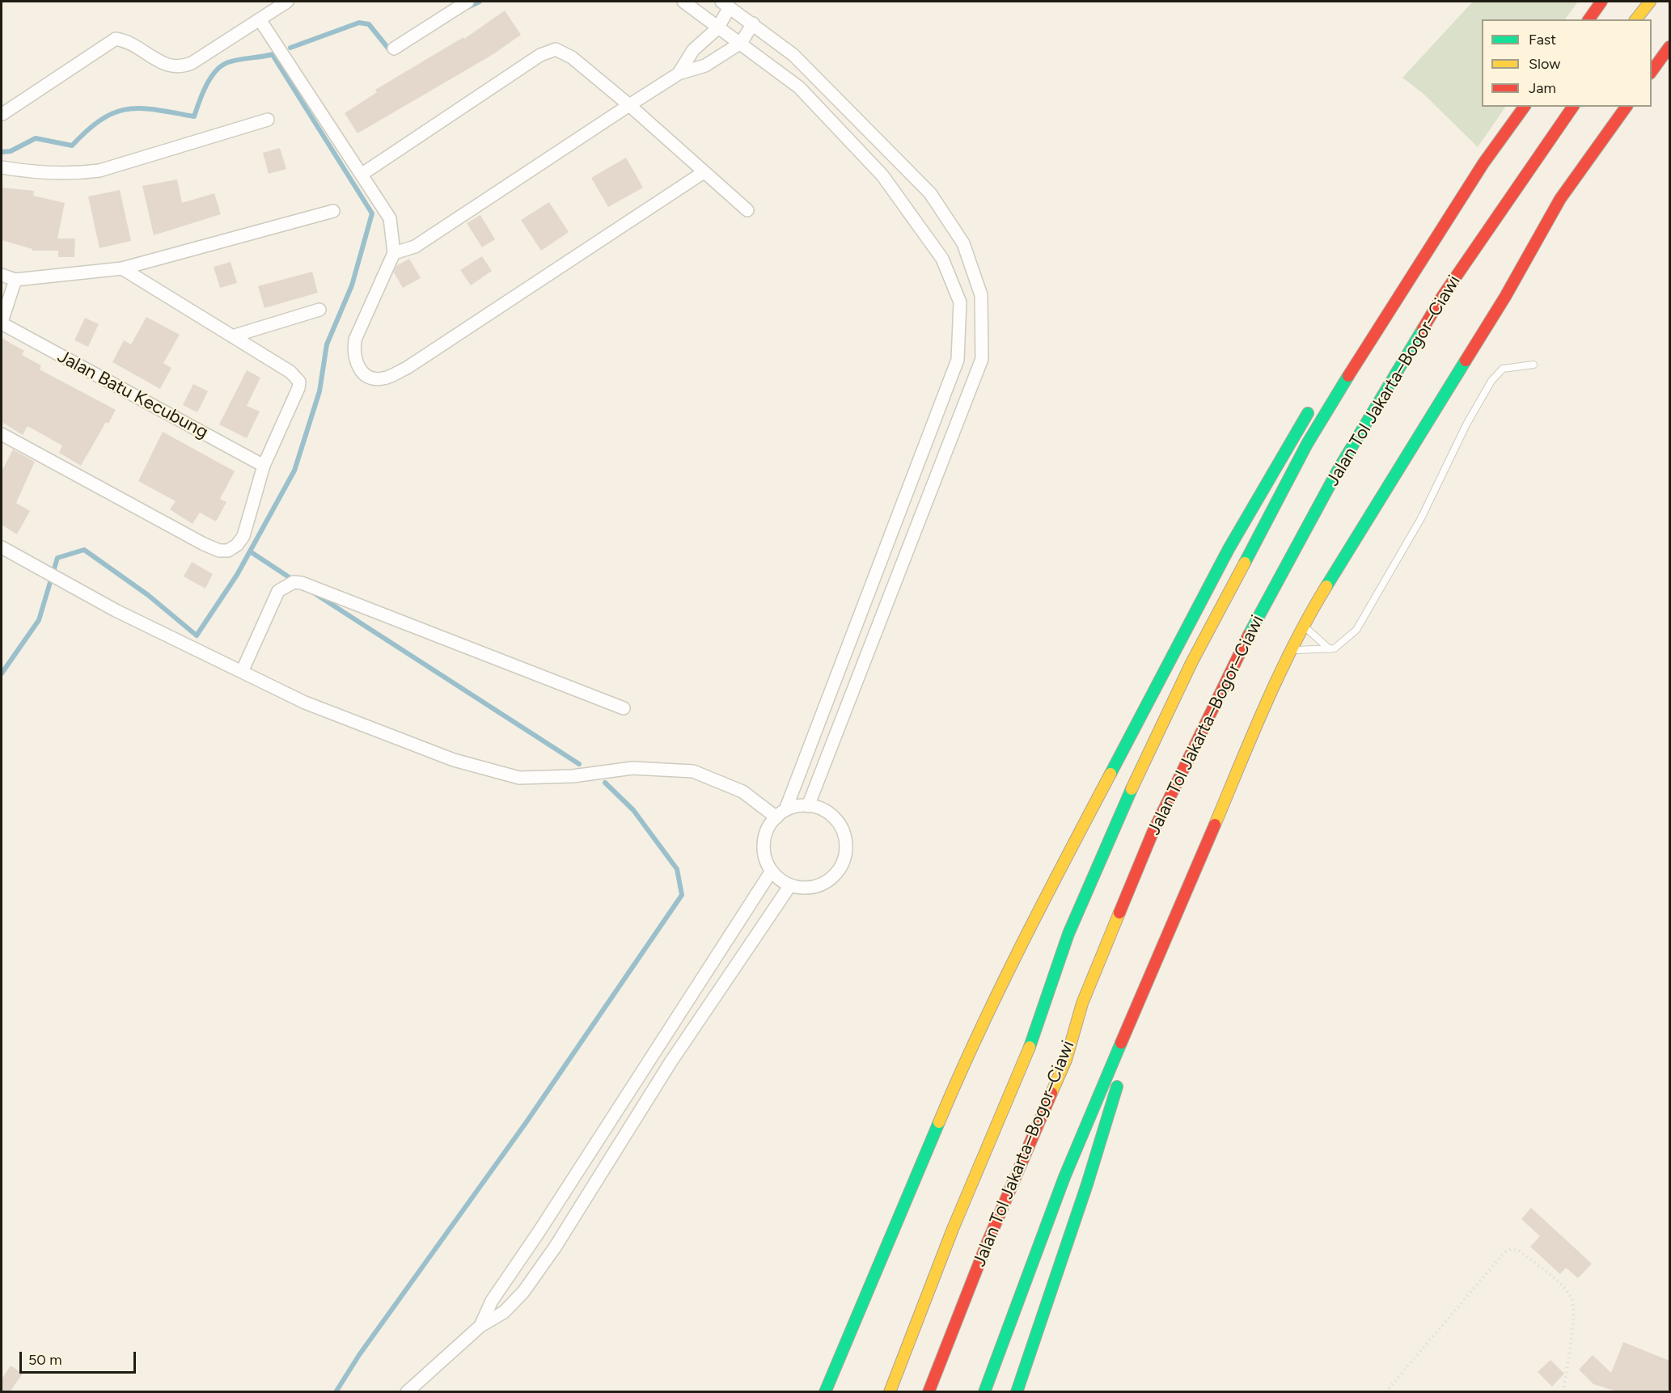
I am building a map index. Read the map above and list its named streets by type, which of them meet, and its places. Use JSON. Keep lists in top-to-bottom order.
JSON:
{
  "streets": {
    "highway": ["Jalan Tol Jakarta–Bogor–Ciawi"],
    "street": ["Jalan Batu Kecubung"]
  },
  "legend": ["Fast", "Slow", "Jam"],
  "scale_bar": "50 m"
}
